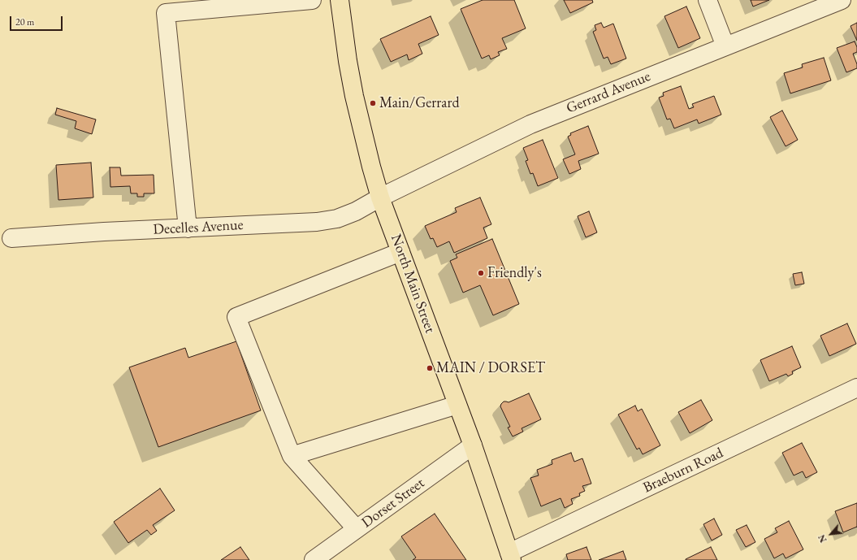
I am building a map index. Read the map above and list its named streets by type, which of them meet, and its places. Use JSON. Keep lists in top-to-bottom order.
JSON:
{
  "streets": {
    "main road": ["North Main Street"],
    "street": [
      "Gerrard Avenue",
      "Decelles Avenue",
      "Braeburn Road",
      "Dorset Street"
    ]
  },
  "crossings": [
    ["Gerrard Avenue", "Decelles Avenue"],
    ["Gerrard Avenue", "North Main Street"],
    ["Decelles Avenue", "North Main Street"],
    ["North Main Street", "Braeburn Road"],
    ["North Main Street", "Dorset Street"]
  ],
  "places": ["Main/Gerrard", "Friendly's", "MAIN / DORSET"],
  "scale_bar": "20 m",
  "north": "bottom left"
}
